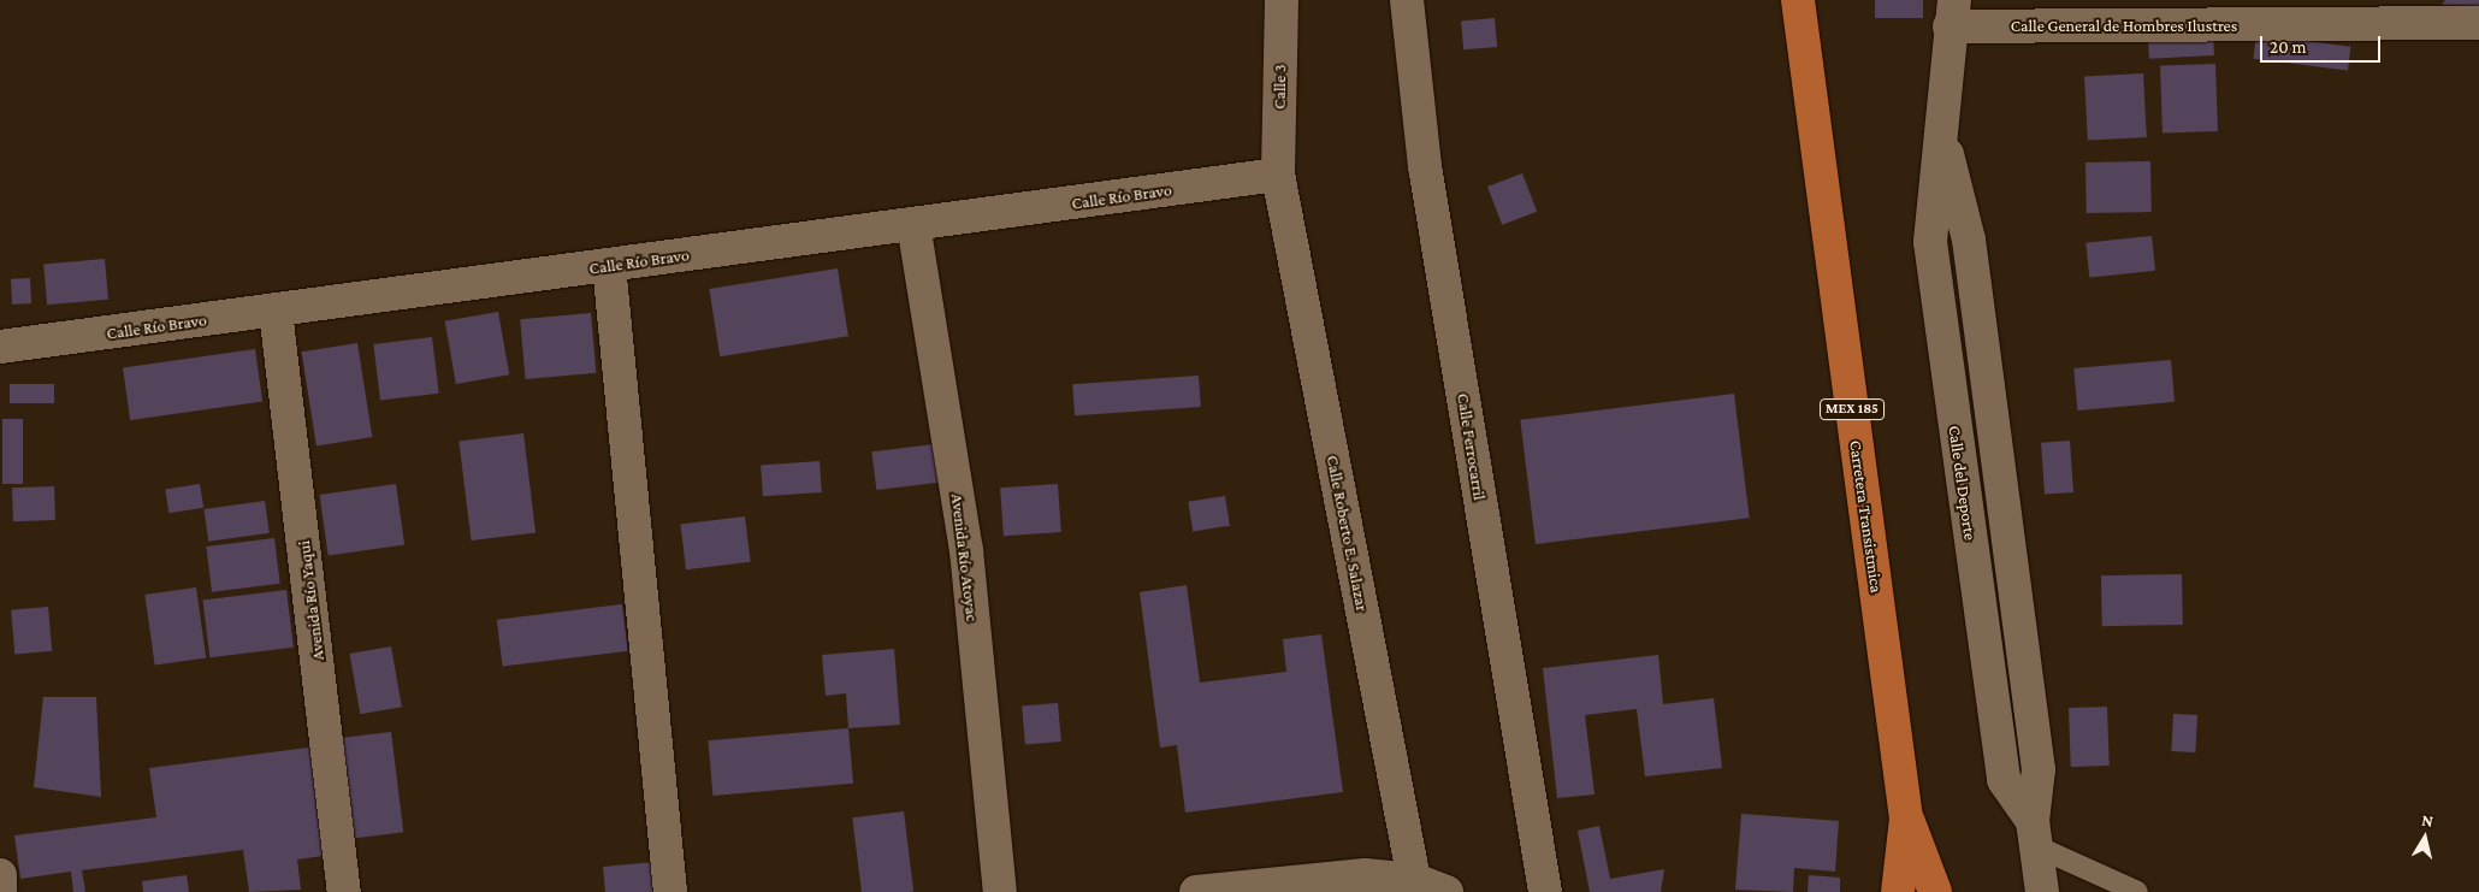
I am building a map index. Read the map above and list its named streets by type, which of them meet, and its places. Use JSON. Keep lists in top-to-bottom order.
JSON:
{
  "streets": {
    "main road": ["MEX 185", "Carretera Transistmica"],
    "street": [
      "Calle General de Hombres Ilustres",
      "Calle 3",
      "Calle Río Bravo",
      "Calle Ferrocarril",
      "Calle del Deporte",
      "Calle Roberto E. Salazar",
      "Avenida Río Atoyac",
      "Avenida Río Yaqui"
    ]
  },
  "crossings": [
    ["Calle General de Hombres Ilustres", "Calle del Deporte"],
    ["Calle 3", "Calle Río Bravo"],
    ["Calle 3", "Calle Roberto E. Salazar"],
    ["Calle Río Bravo", "Calle Roberto E. Salazar"],
    ["Calle Río Bravo", "Avenida Río Atoyac"],
    ["Calle Río Bravo", "Avenida Río Yaqui"]
  ],
  "scale_bar": "20 m",
  "north": "top"
}
